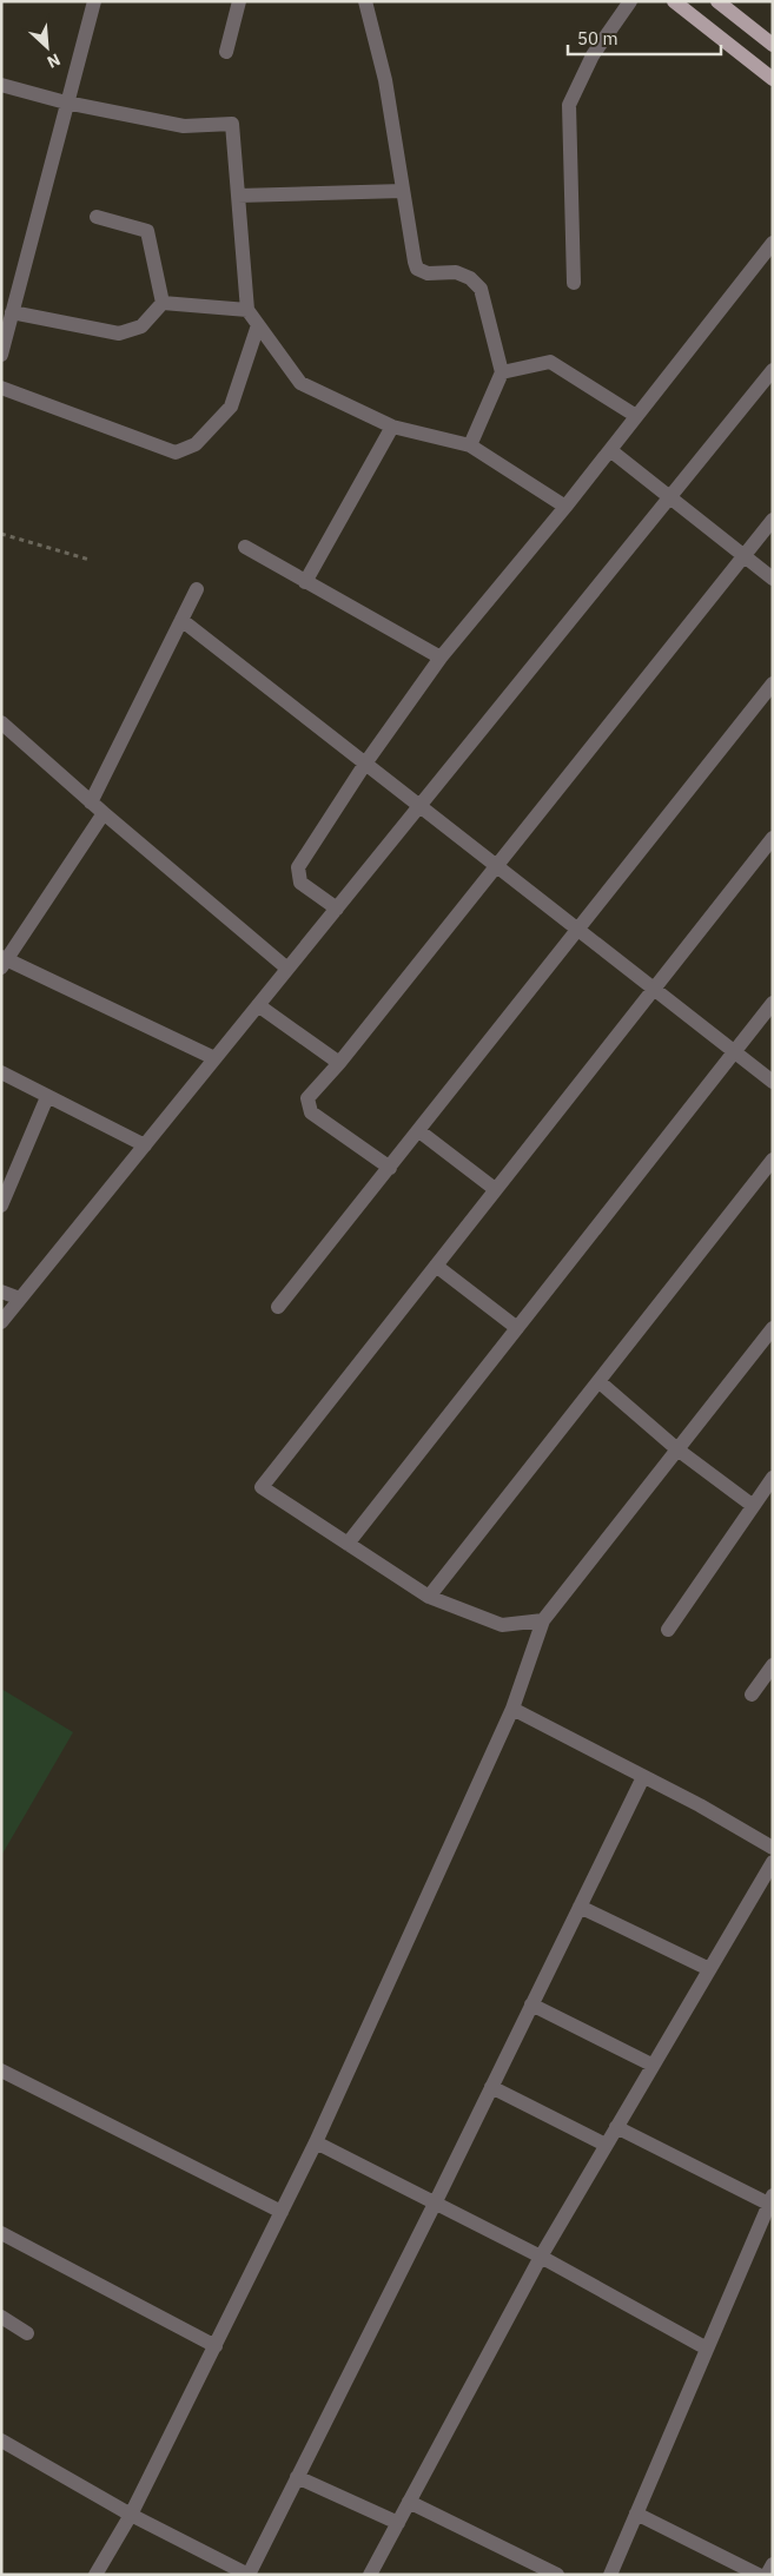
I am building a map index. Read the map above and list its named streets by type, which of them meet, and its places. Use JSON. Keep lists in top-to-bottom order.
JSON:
{
  "scale_bar": "50 m",
  "north": "bottom right"
}
